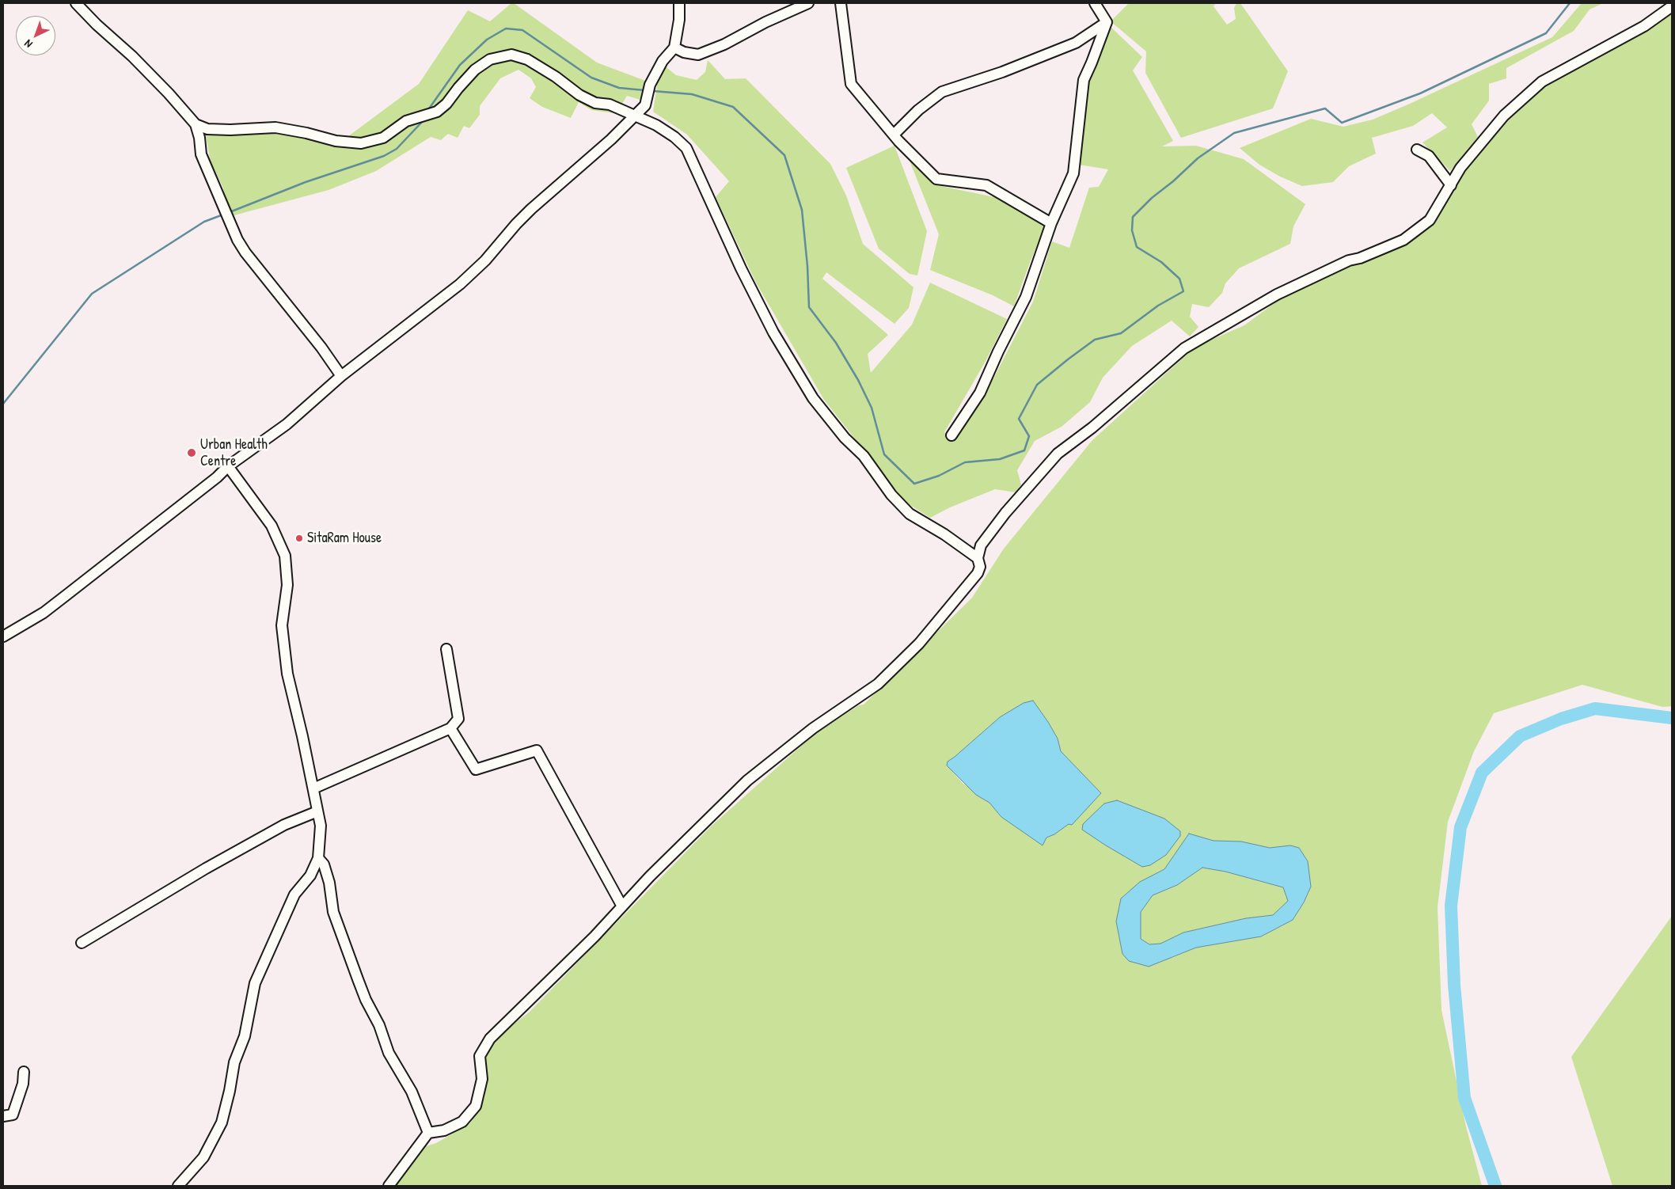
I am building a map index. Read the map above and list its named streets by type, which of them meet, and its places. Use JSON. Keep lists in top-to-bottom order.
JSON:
{
  "places": ["Urban Health Centre", "SitaRam House"],
  "north": "bottom left"
}
